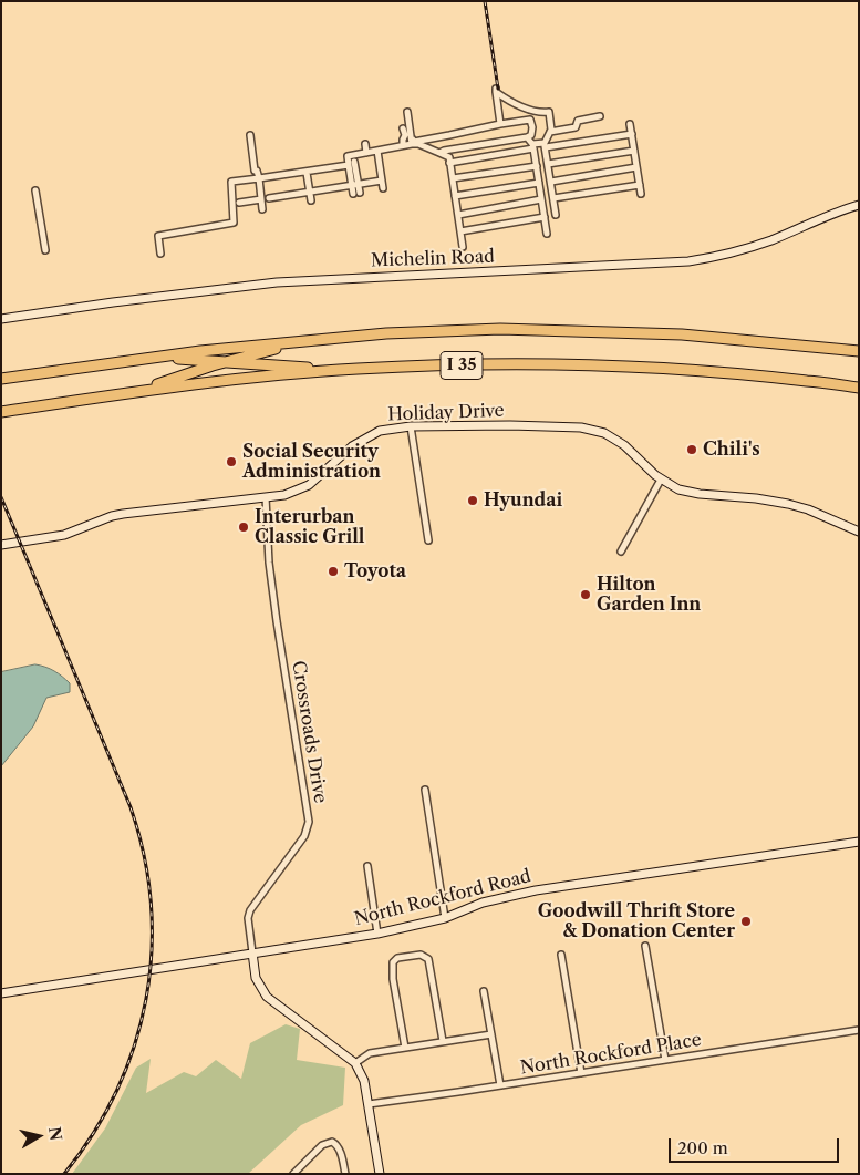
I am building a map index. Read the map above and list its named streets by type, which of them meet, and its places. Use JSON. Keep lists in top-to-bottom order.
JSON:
{
  "streets": {
    "highway": ["I 35"],
    "street": [
      "Michelin Road",
      "Holiday Drive",
      "Crossroads Drive",
      "North Rockford Road",
      "North Rockford Place"
    ]
  },
  "crossings": [
    ["Holiday Drive", "Crossroads Drive"],
    ["Crossroads Drive", "North Rockford Road"]
  ],
  "places": [
    "Chili's",
    "Social Security Administration",
    "Hyundai",
    "Interurban Classic Grill",
    "Toyota",
    "Hilton Garden Inn",
    "Goodwill Thrift Store & Donation Center"
  ],
  "scale_bar": "200 m",
  "north": "right"
}
